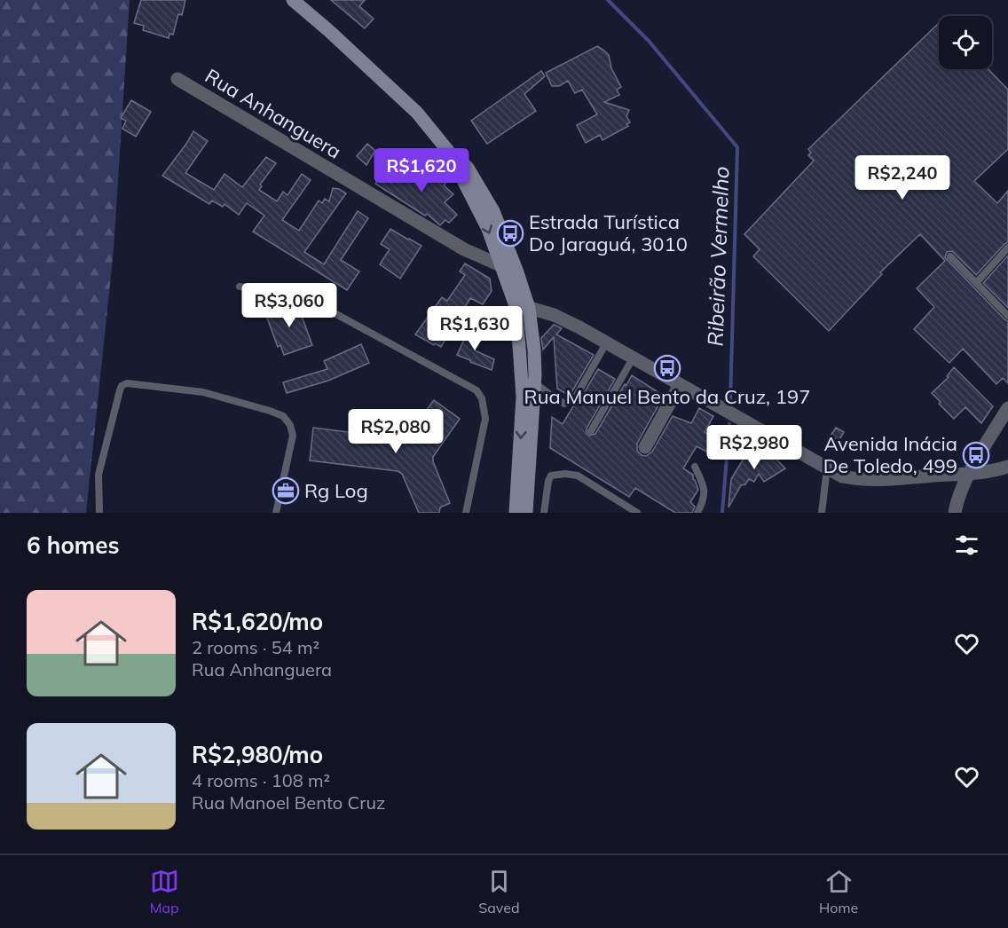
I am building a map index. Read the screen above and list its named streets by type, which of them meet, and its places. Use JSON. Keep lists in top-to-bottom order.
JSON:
{
  "streets": {
    "street": ["Rua Anhanguera"]
  },
  "water": ["Ribeirão Vermelho"],
  "places": {
    "bus stop": ["Estrada Turística Do Jaraguá, 3010", "Rua Manuel Bento da Cruz, 197", "Avenida Inácia De Toledo, 499"],
    "office": ["Rg Log"]
  },
  "page": {
    "price": [
      "R$1,620",
      "R$2,240",
      "R$3,060",
      "R$1,630",
      "R$2,080",
      "R$2,980"
    ],
    "heading": "6 homes",
    "list": [
      {
        "name": "R$1,620/mo",
        "note": "2 rooms · 54 m² · Rua Anhanguera"
      },
      {
        "name": "R$2,980/mo",
        "note": "4 rooms · 108 m² · Rua Manoel Bento Cruz"
      }
    ],
    "tabs": ["Map", "Saved", "Home"]
  }
}
